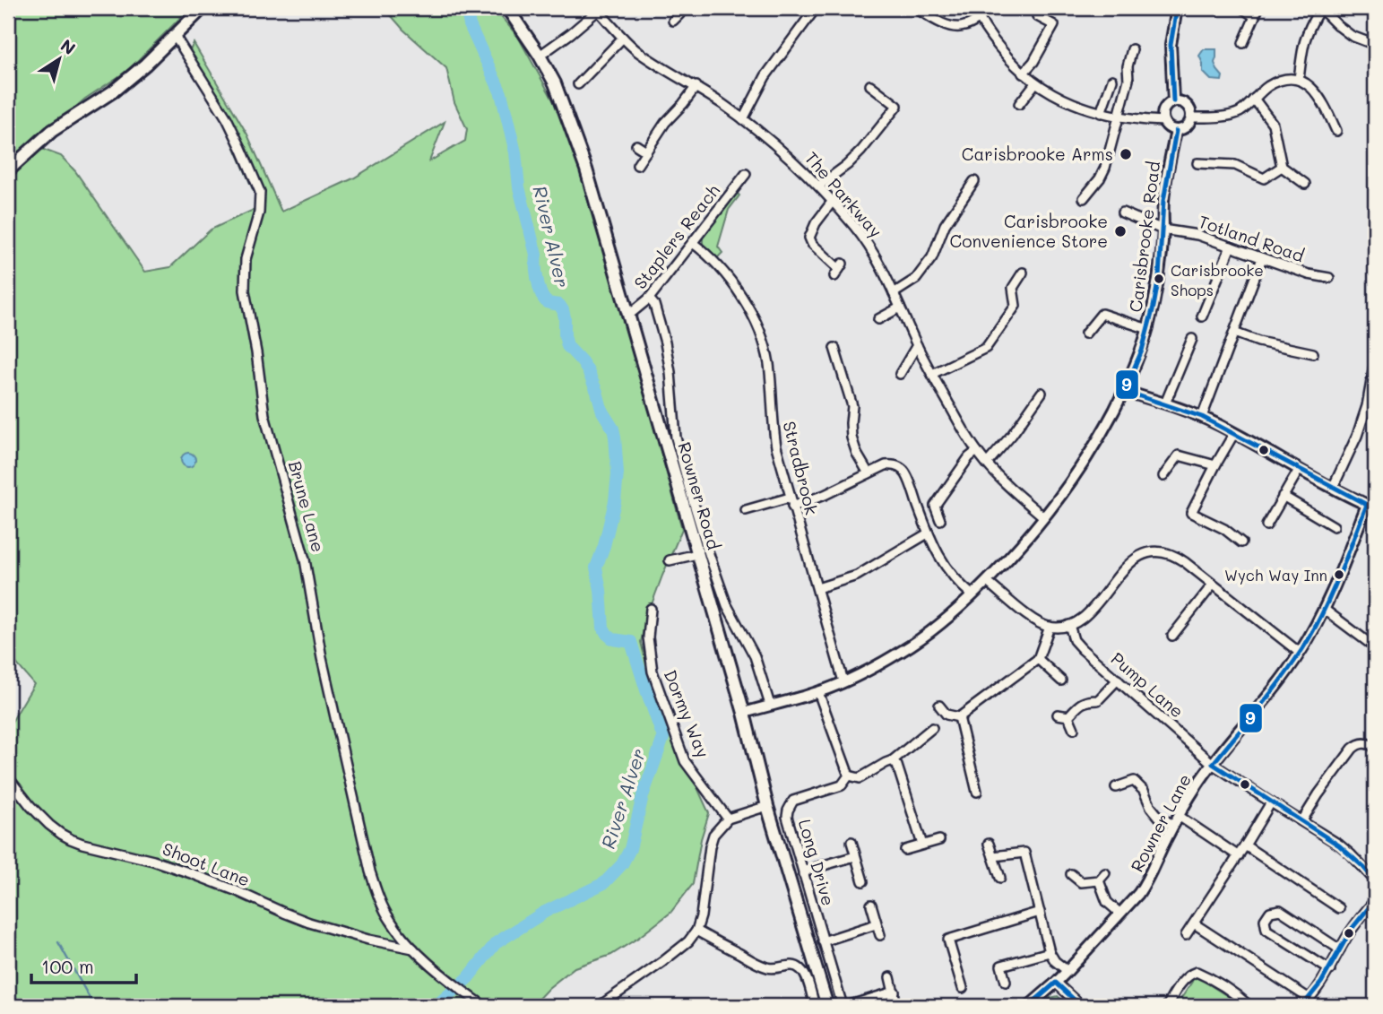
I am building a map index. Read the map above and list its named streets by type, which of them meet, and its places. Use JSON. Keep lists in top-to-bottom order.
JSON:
{
  "streets": {
    "main road": ["Rowner Road"],
    "street": [
      "The Parkway",
      "Staplers Reach",
      "Carisbrooke Road",
      "Totland Road",
      "Stradbrook",
      "Brune Lane",
      "Pump Lane",
      "Dormy Way",
      "Rowner Lane",
      "Long Drive",
      "Shoot Lane"
    ]
  },
  "crossings": [
    ["The Parkway", "Carisbrooke Road"],
    ["Staplers Reach", "Stradbrook"],
    ["Staplers Reach", "Rowner Road"],
    ["Carisbrooke Road", "Totland Road"],
    ["Carisbrooke Road", "Stradbrook"],
    ["Carisbrooke Road", "Rowner Road"],
    ["Brune Lane", "Shoot Lane"],
    ["Pump Lane", "Rowner Lane"]
  ],
  "water": ["River Alver"],
  "places": [
    "Carisbrooke Arms",
    "Carisbrooke Convenience Store",
    "Carisbrooke Shops",
    "Wych Way Inn"
  ],
  "lines": ["transit line 9"],
  "scale_bar": "100 m",
  "north": "top right"
}
